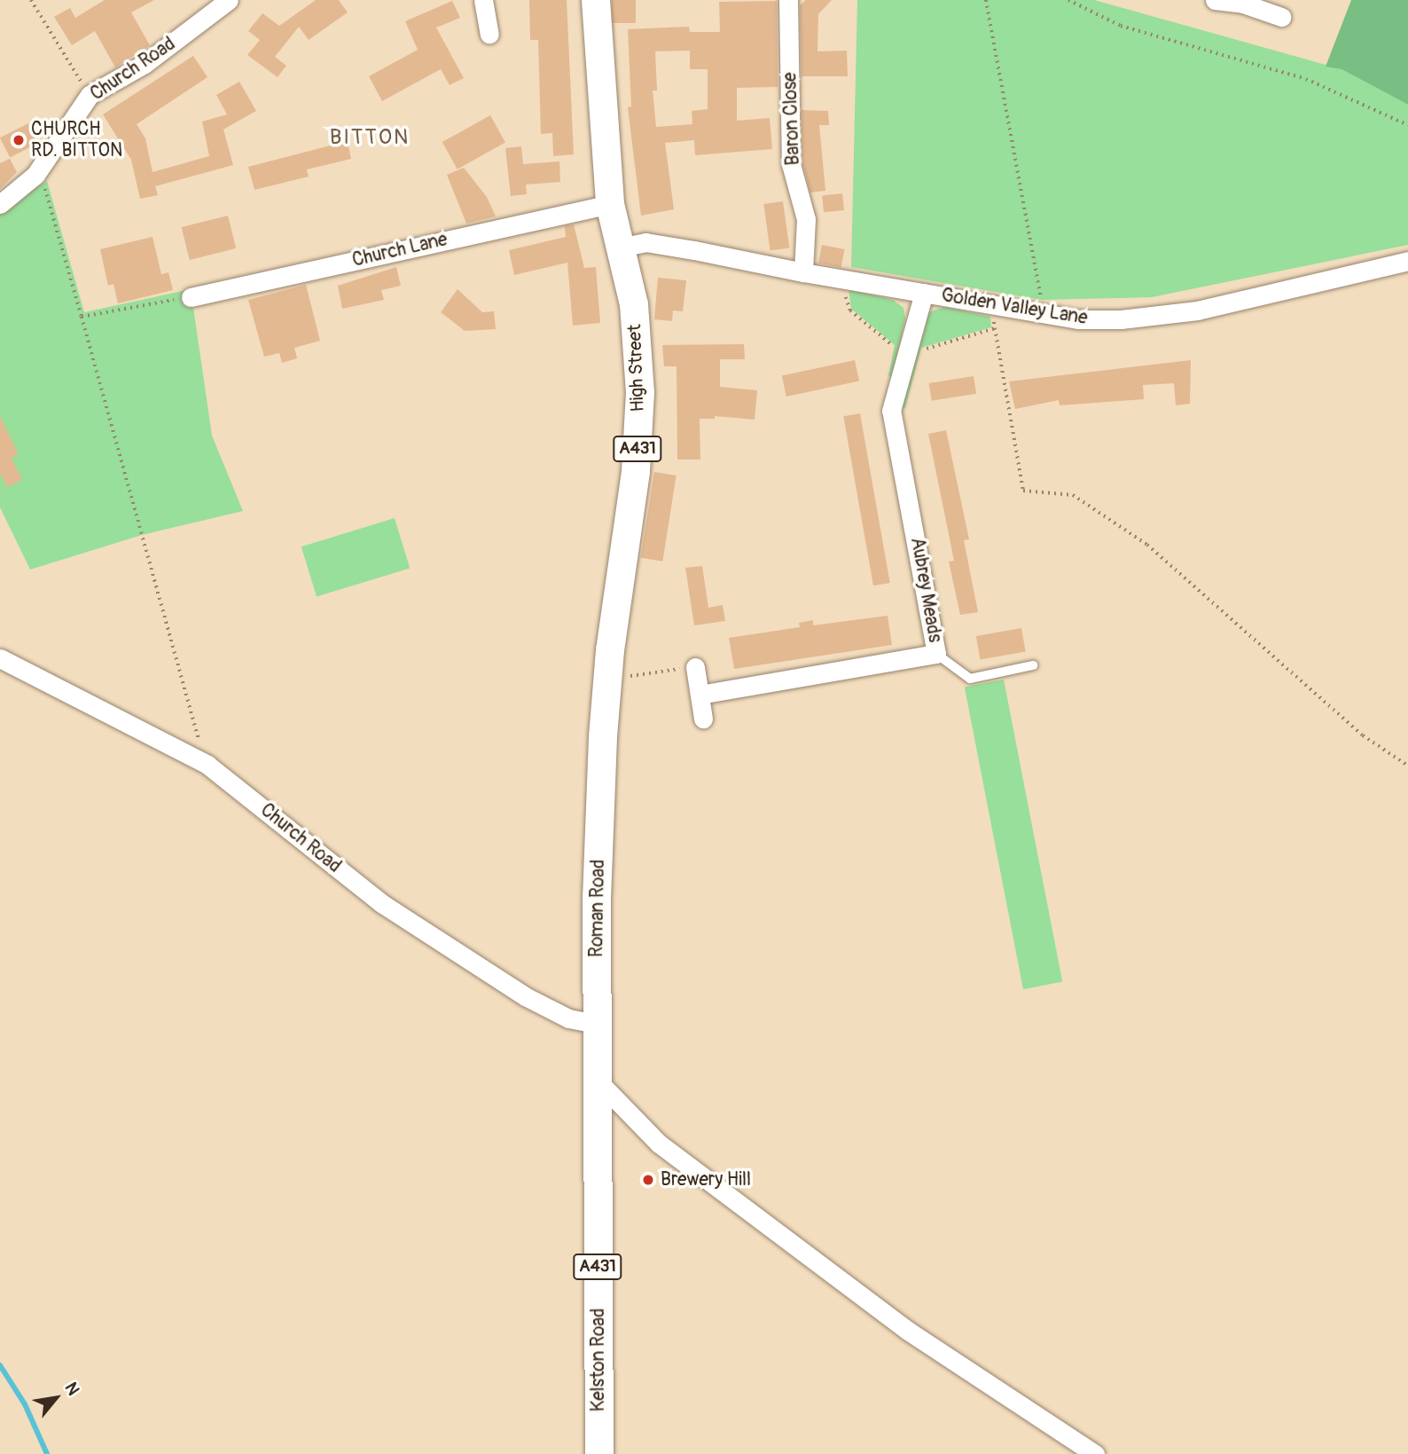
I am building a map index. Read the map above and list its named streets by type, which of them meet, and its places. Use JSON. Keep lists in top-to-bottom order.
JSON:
{
  "streets": {
    "main road": [
      "High Street",
      "A431",
      "Roman Road",
      "Kelston Road"
    ],
    "street": [
      "Church Road",
      "Baron Close",
      "Church Lane",
      "Golden Valley Lane",
      "Aubrey Meads"
    ]
  },
  "crossings": [
    ["Church Road", "Roman Road"],
    ["Baron Close", "Golden Valley Lane"],
    ["Church Lane", "High Street"],
    ["Golden Valley Lane", "High Street"],
    ["Golden Valley Lane", "Aubrey Meads"],
    ["High Street", "Roman Road"],
    ["Roman Road", "Kelston Road"]
  ],
  "districts": ["BITTON"],
  "places": ["CHURCH RD. BITTON", "Brewery Hill"],
  "north": "top right"
}
